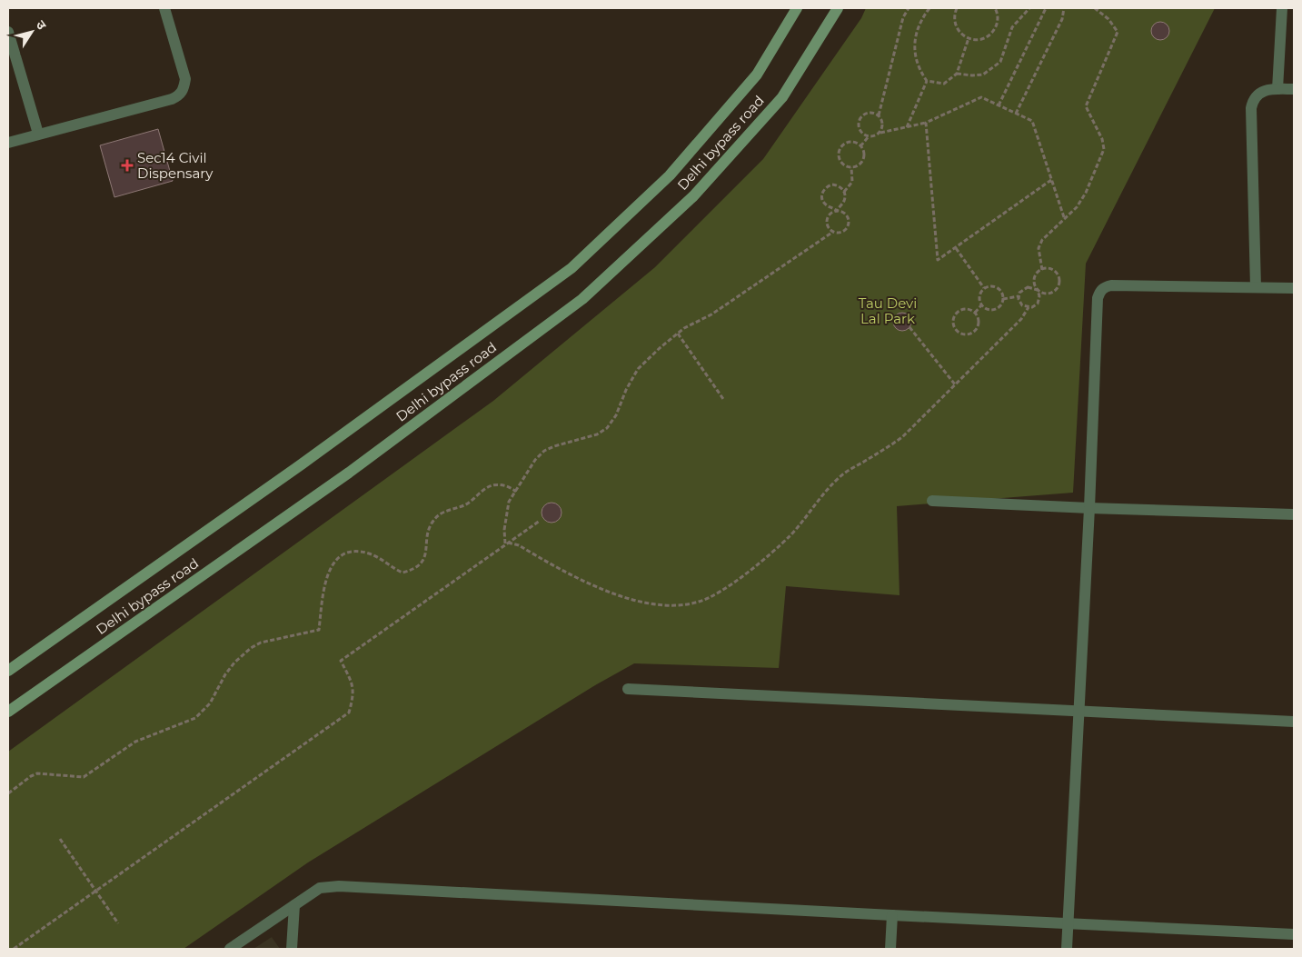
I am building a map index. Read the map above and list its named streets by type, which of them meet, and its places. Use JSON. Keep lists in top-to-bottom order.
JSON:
{
  "streets": {
    "main road": ["Delhi bypass road"]
  },
  "parks": ["Tau Devi Lal Park"],
  "places": {
    "health": ["Sec14 Civil Dispensary"]
  },
  "north": "top right"
}
